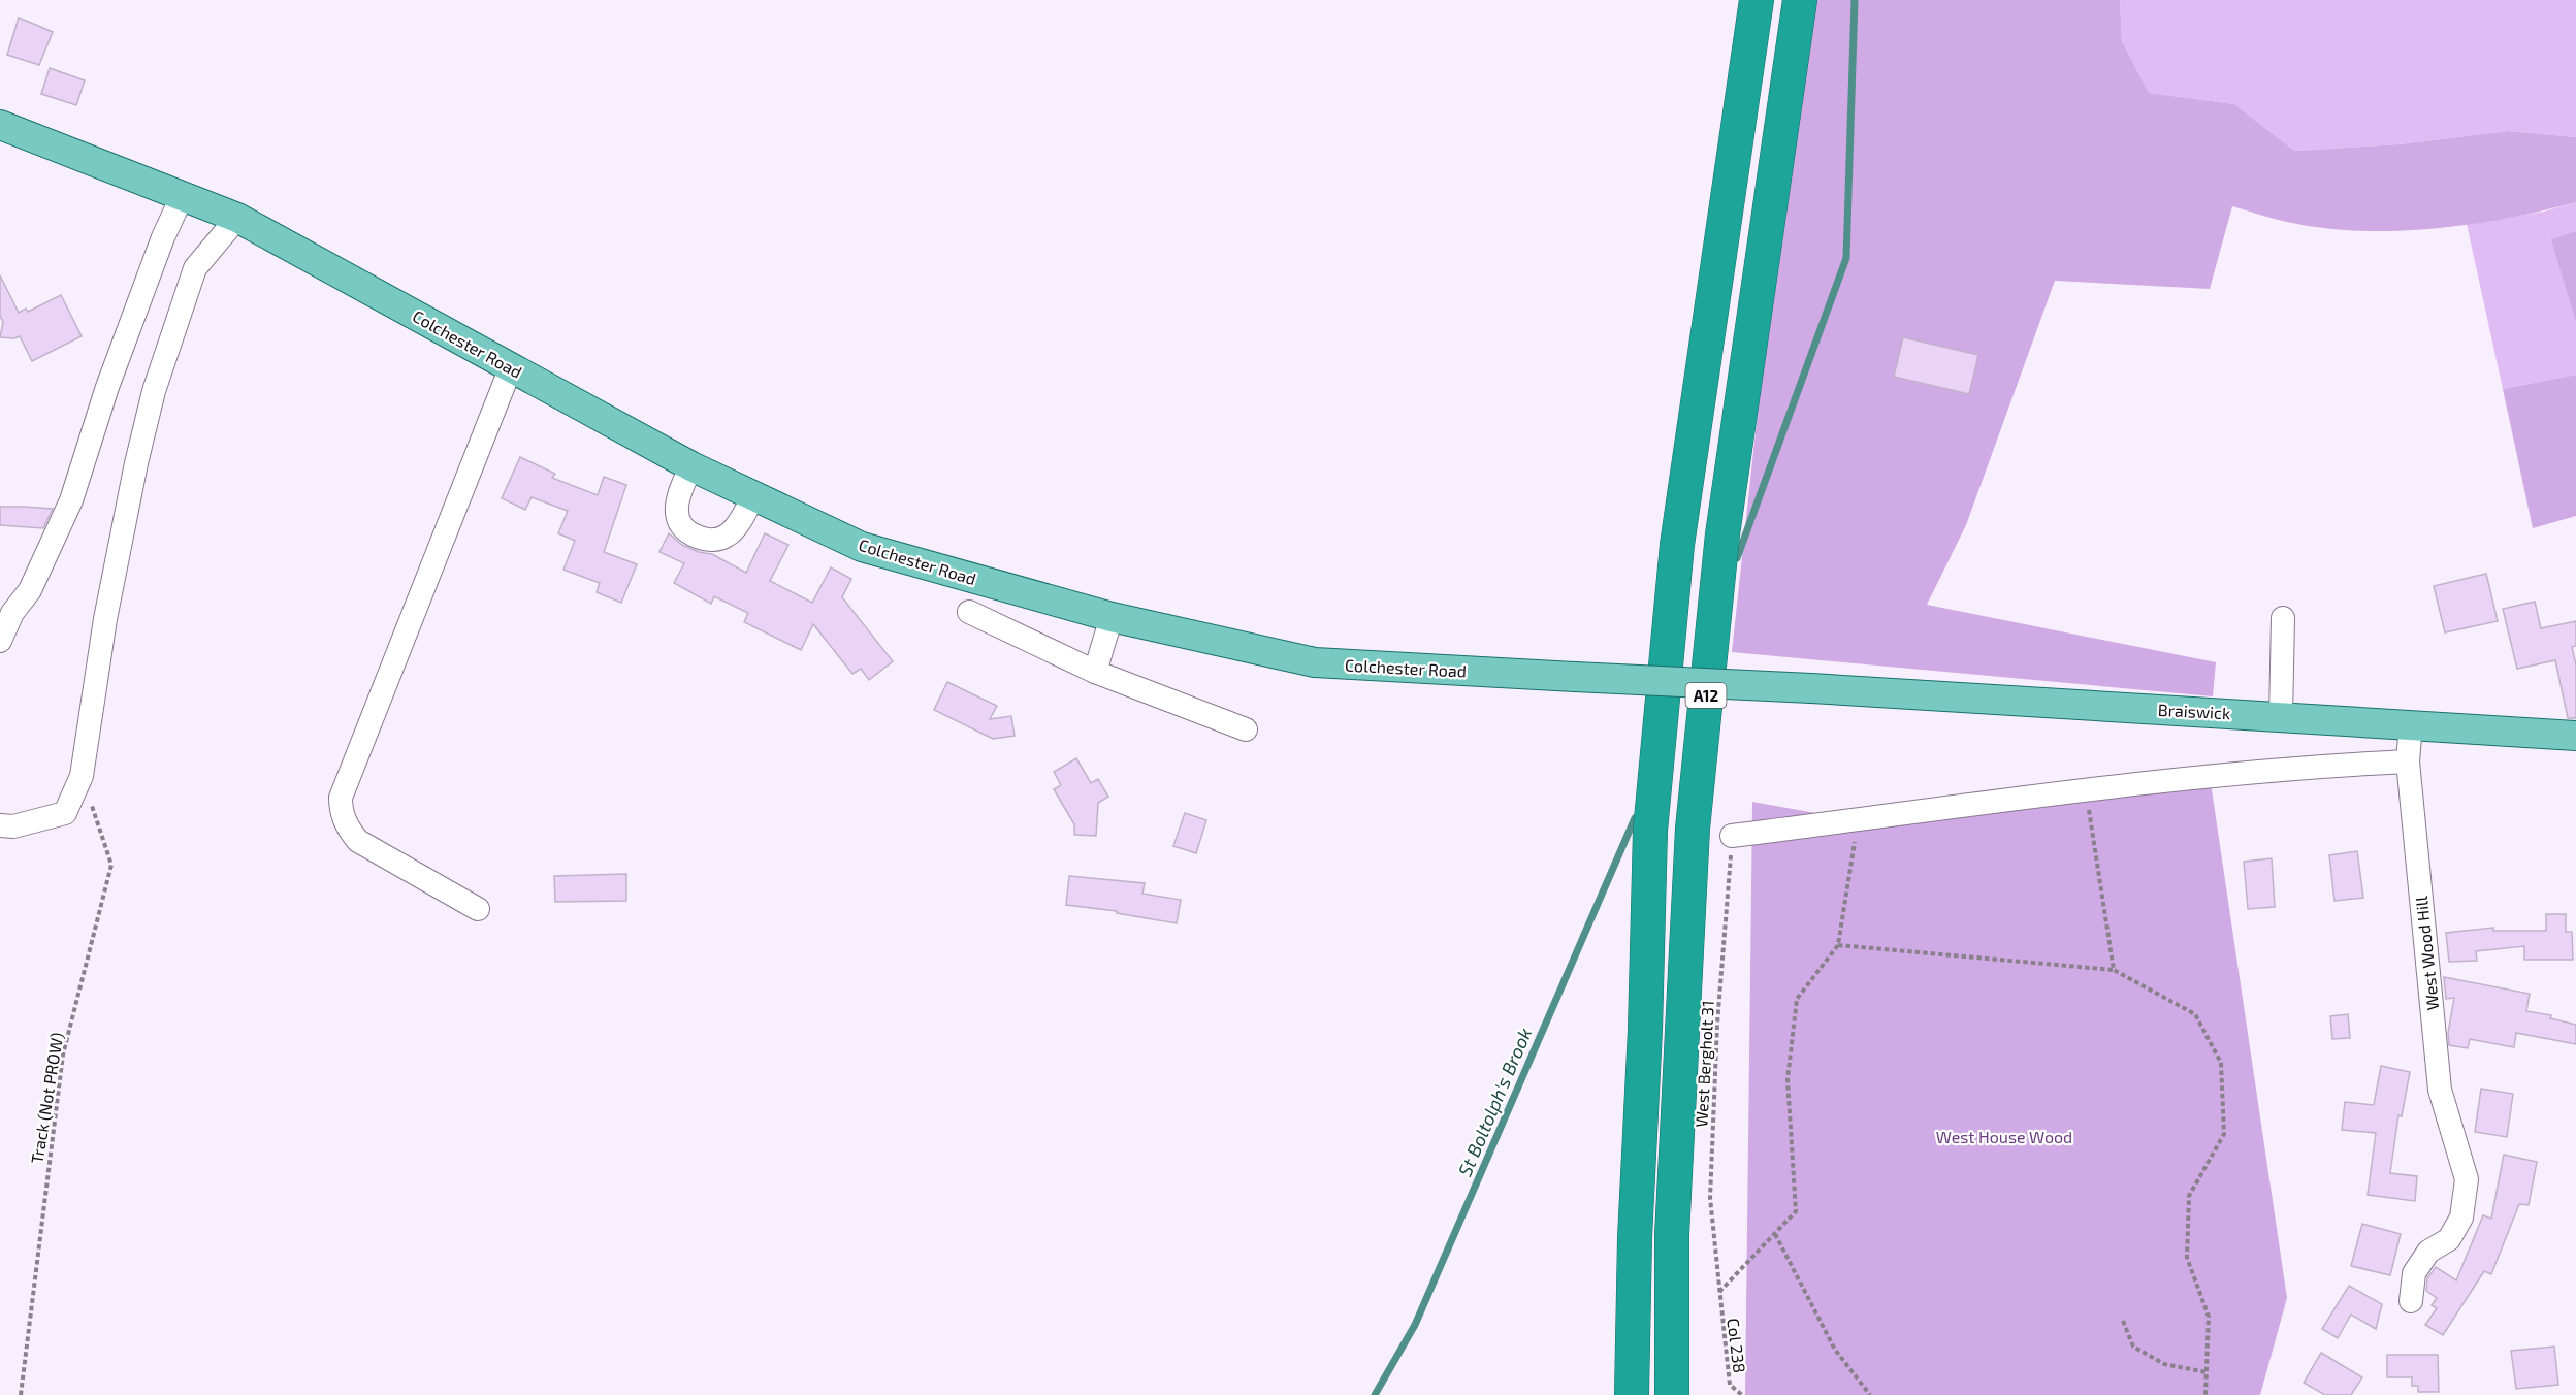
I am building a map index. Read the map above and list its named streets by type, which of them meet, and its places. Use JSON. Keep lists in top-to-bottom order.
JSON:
{
  "streets": {
    "highway": ["A12"],
    "main road": ["Colchester Road", "Braiswick"],
    "street": ["West Wood Hill"],
    "path": ["West Bergholt 31", "Track (Not PROW)", "Col 238"]
  },
  "crossings": [
    ["Colchester Road", "Braiswick"],
    ["Braiswick", "West Wood Hill"],
    ["West Bergholt 31", "Col 238"]
  ],
  "water": ["St Boltolph's Brook"],
  "parks": ["West House Wood"]
}
